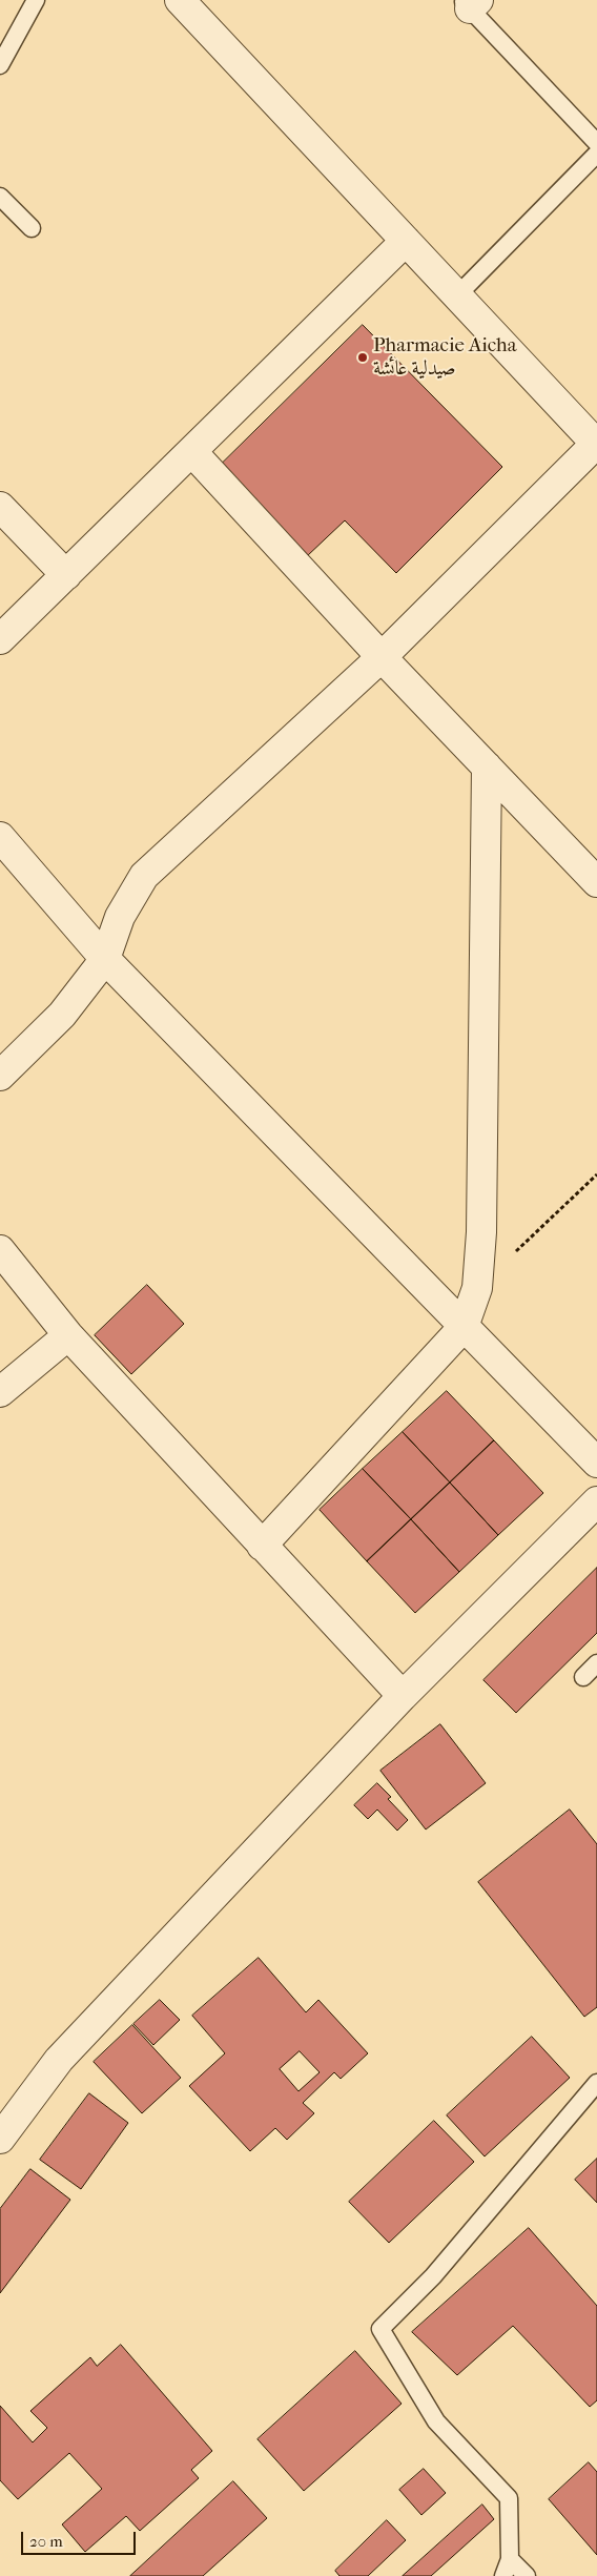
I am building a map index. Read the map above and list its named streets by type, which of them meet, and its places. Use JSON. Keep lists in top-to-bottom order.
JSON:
{
  "places": ["Pharmacie Aicha صيدلية عائشة"],
  "scale_bar": "20 m"
}
